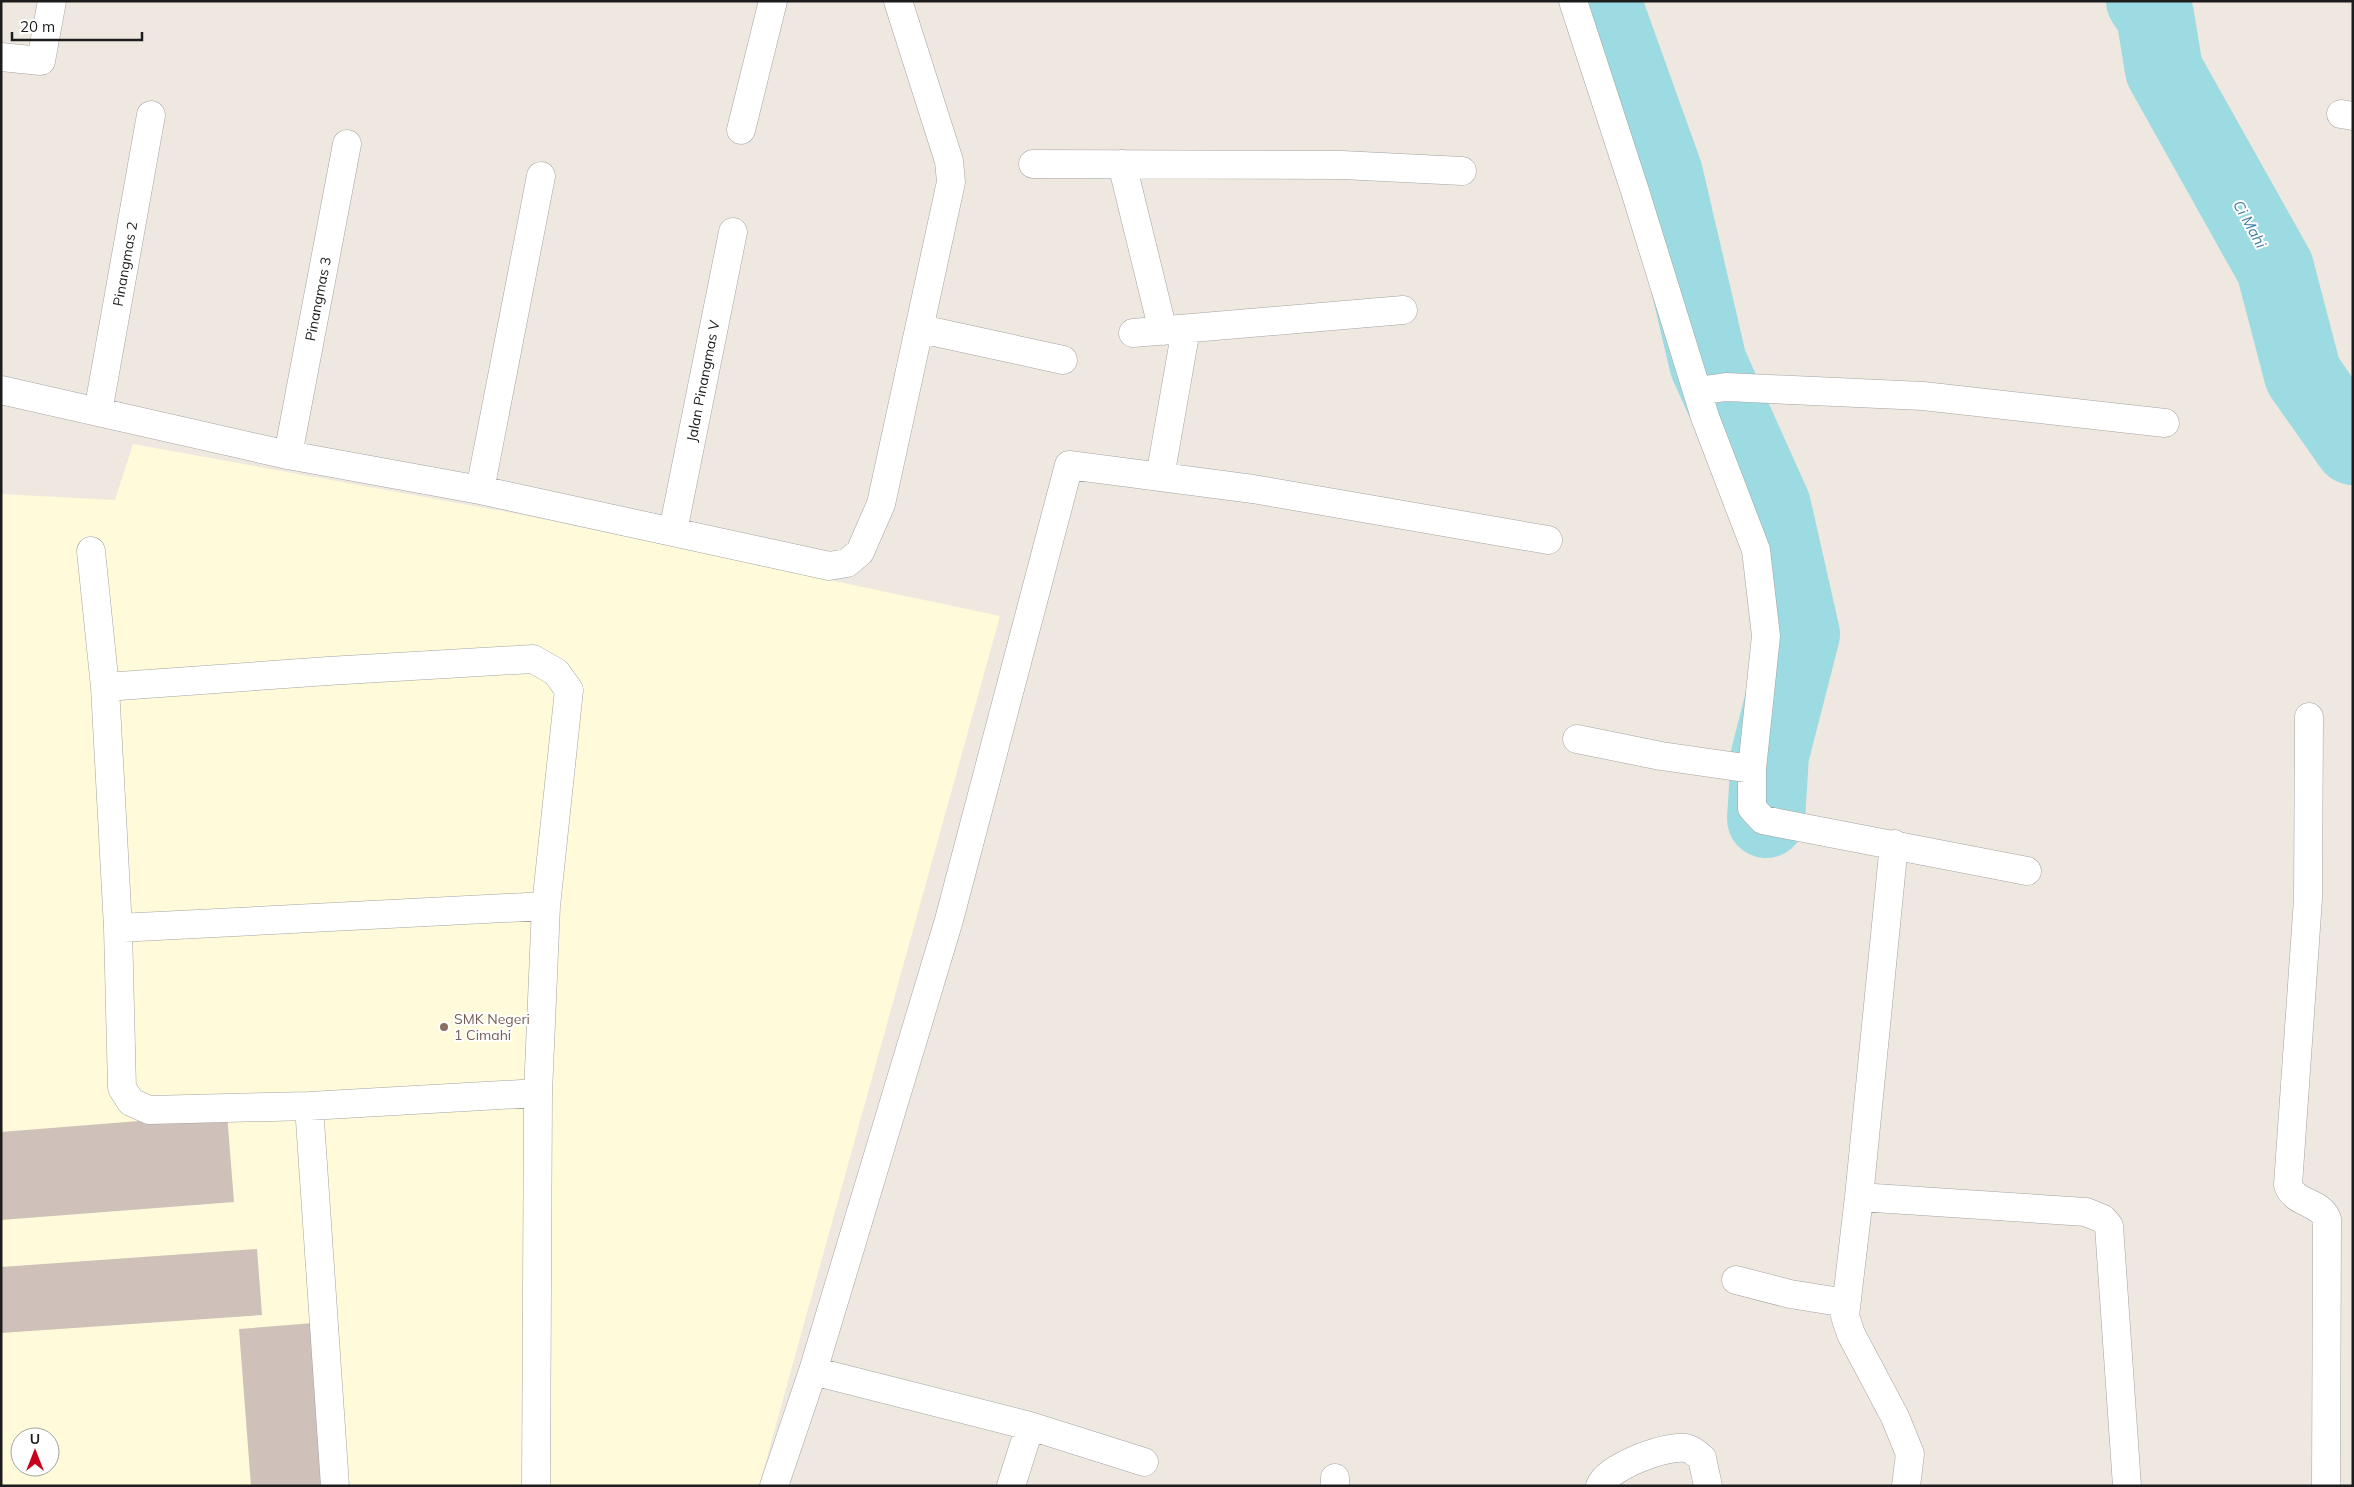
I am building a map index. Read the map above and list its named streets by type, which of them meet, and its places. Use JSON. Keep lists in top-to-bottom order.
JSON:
{
  "streets": {
    "street": ["Pinangmas 2", "Pinangmas 3", "Jalan Pinangmas V"]
  },
  "water": ["Ci Mahi"],
  "places": ["SMK Negeri 1 Cimahi"],
  "scale_bar": "20 m",
  "north": "top"
}
